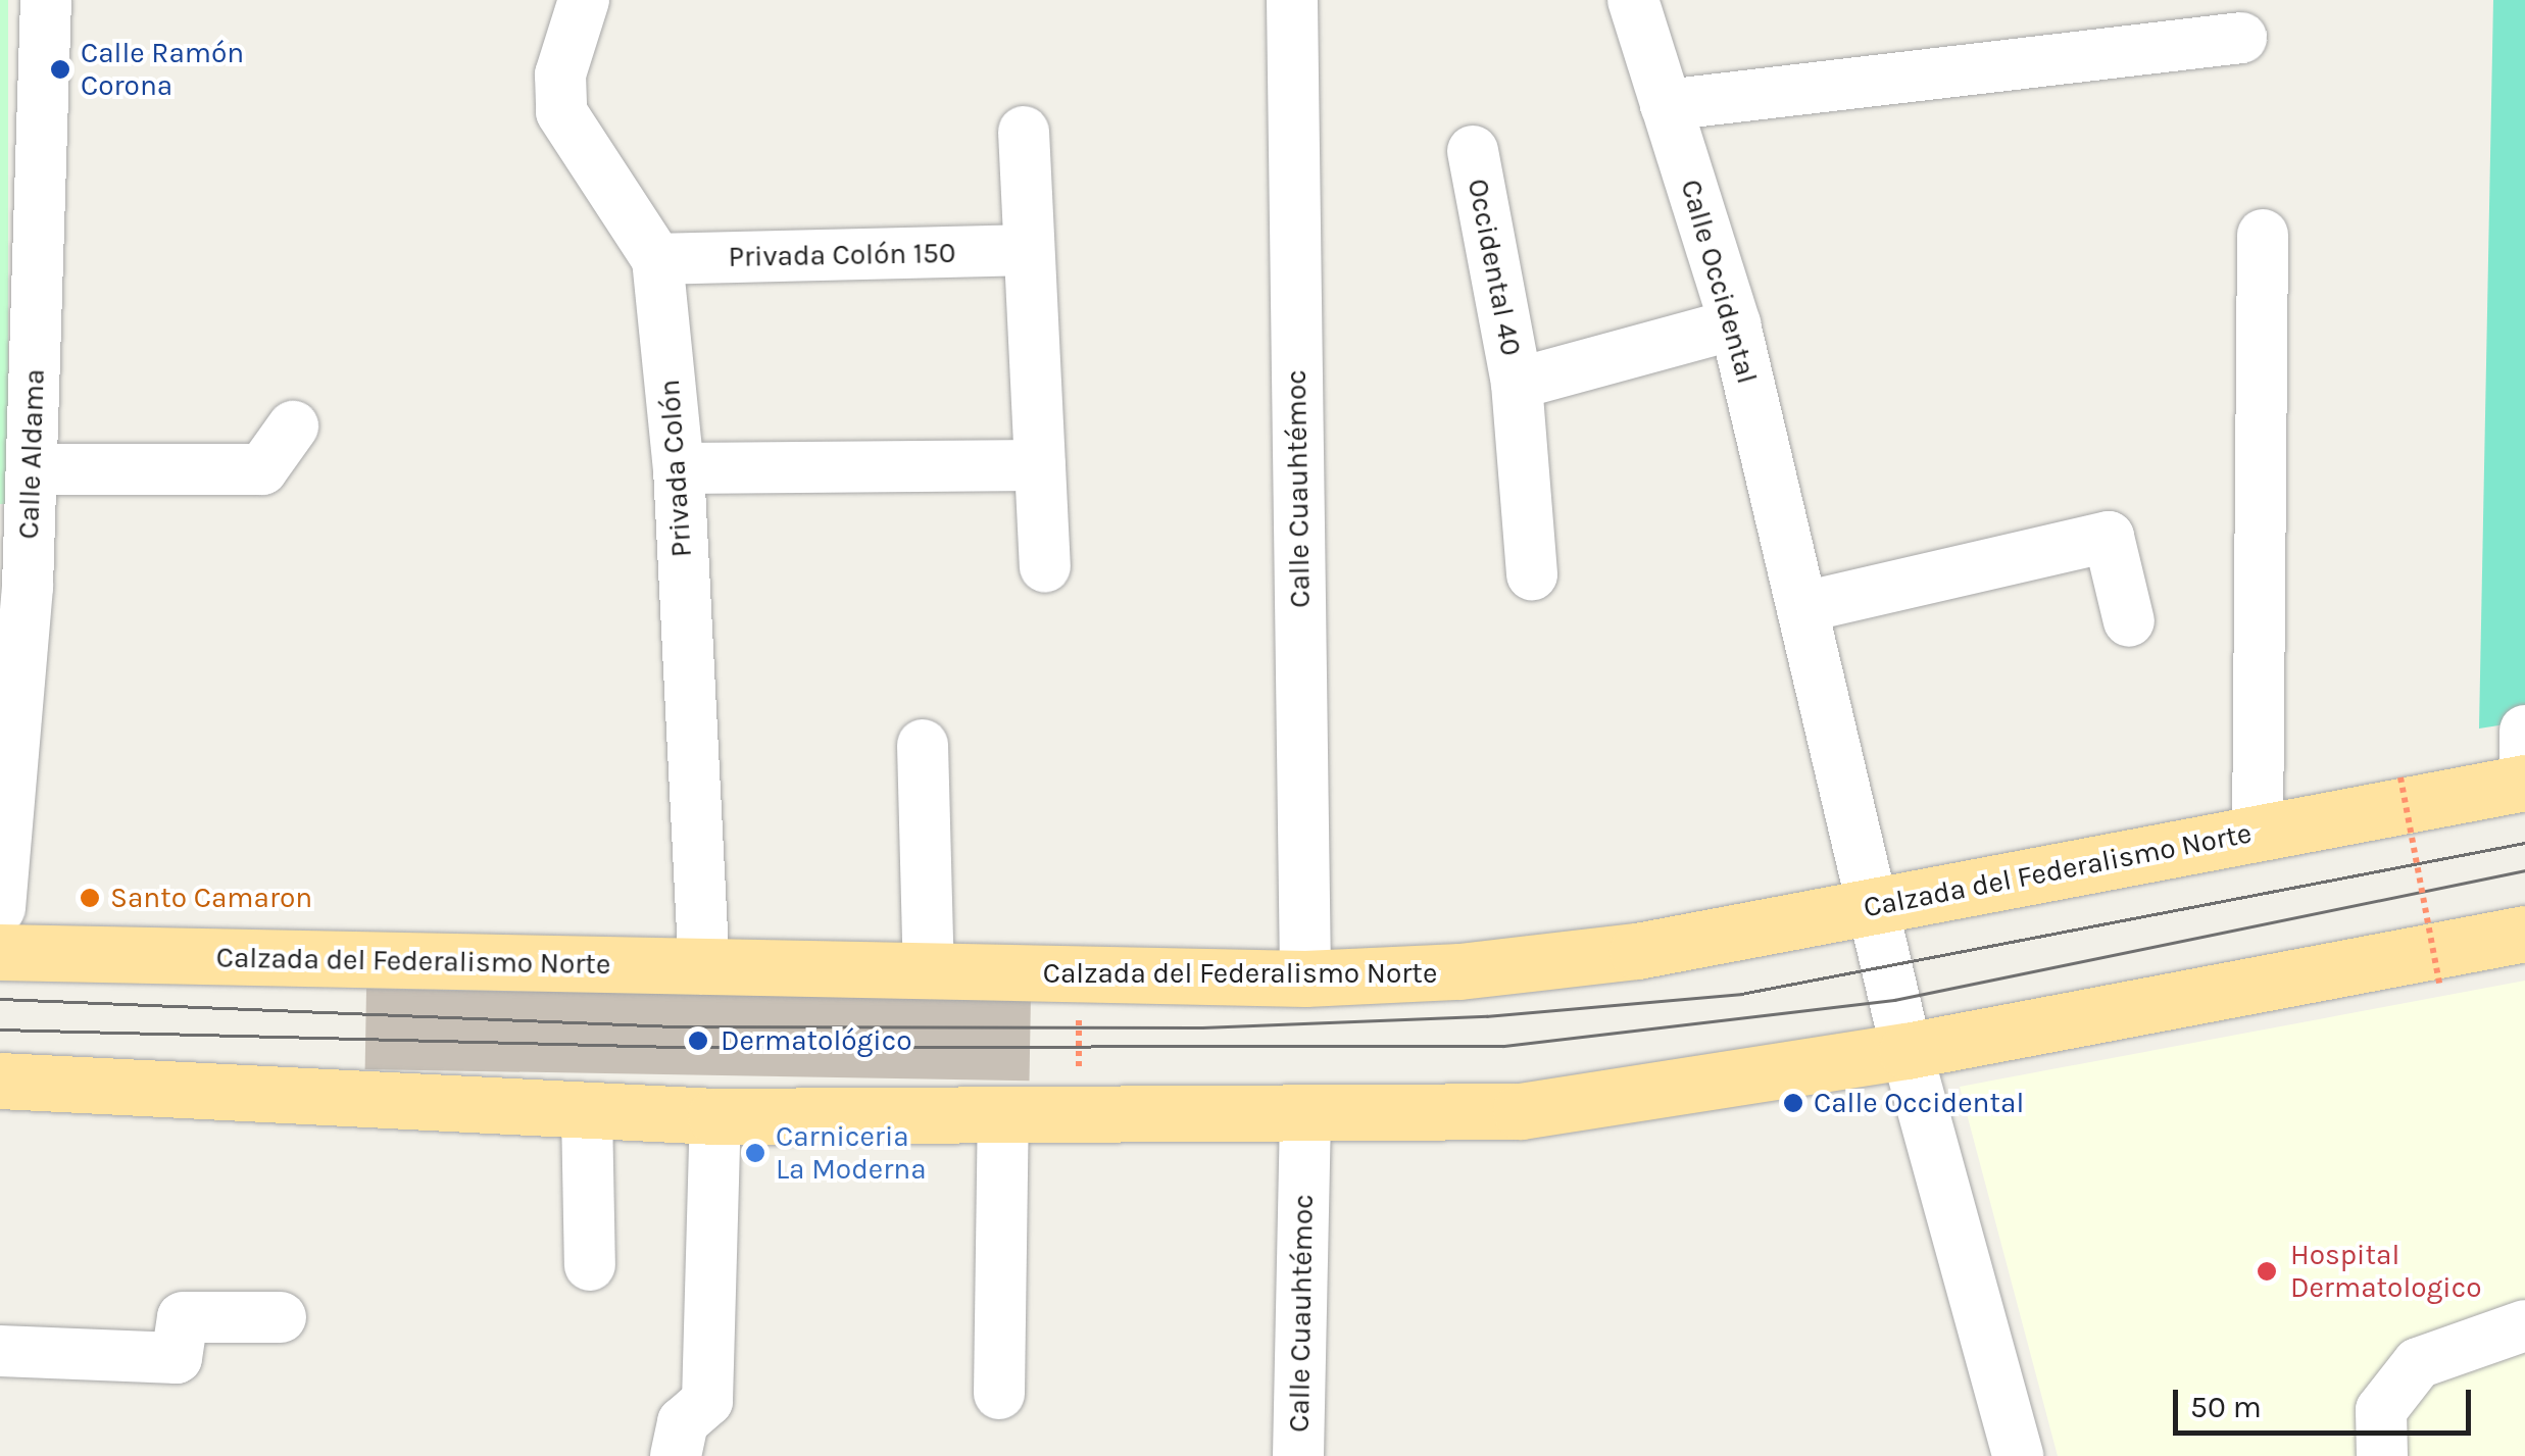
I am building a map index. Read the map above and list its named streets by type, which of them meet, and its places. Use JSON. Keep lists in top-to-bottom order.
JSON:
{
  "streets": {
    "main road": ["Calzada del Federalismo Norte"],
    "street": [
      "Privada Colón 150",
      "Occidental 40",
      "Calle Occidental",
      "Calle Aldama",
      "Privada Colón",
      "Calle Cuauhtémoc"
    ]
  },
  "crossings": [
    ["Privada Colón 150", "Privada Colón"],
    ["Occidental 40", "Calle Occidental"],
    ["Calle Occidental", "Calzada del Federalismo Norte"],
    ["Privada Colón", "Calzada del Federalismo Norte"],
    ["Calle Cuauhtémoc", "Calzada del Federalismo Norte"]
  ],
  "places": [
    "Calle Ramón Corona",
    "Santo Camaron",
    "Dermatológico",
    "Calle Occidental",
    "Carniceria La Moderna",
    "Hospital Dermatologico"
  ],
  "scale_bar": "50 m"
}
